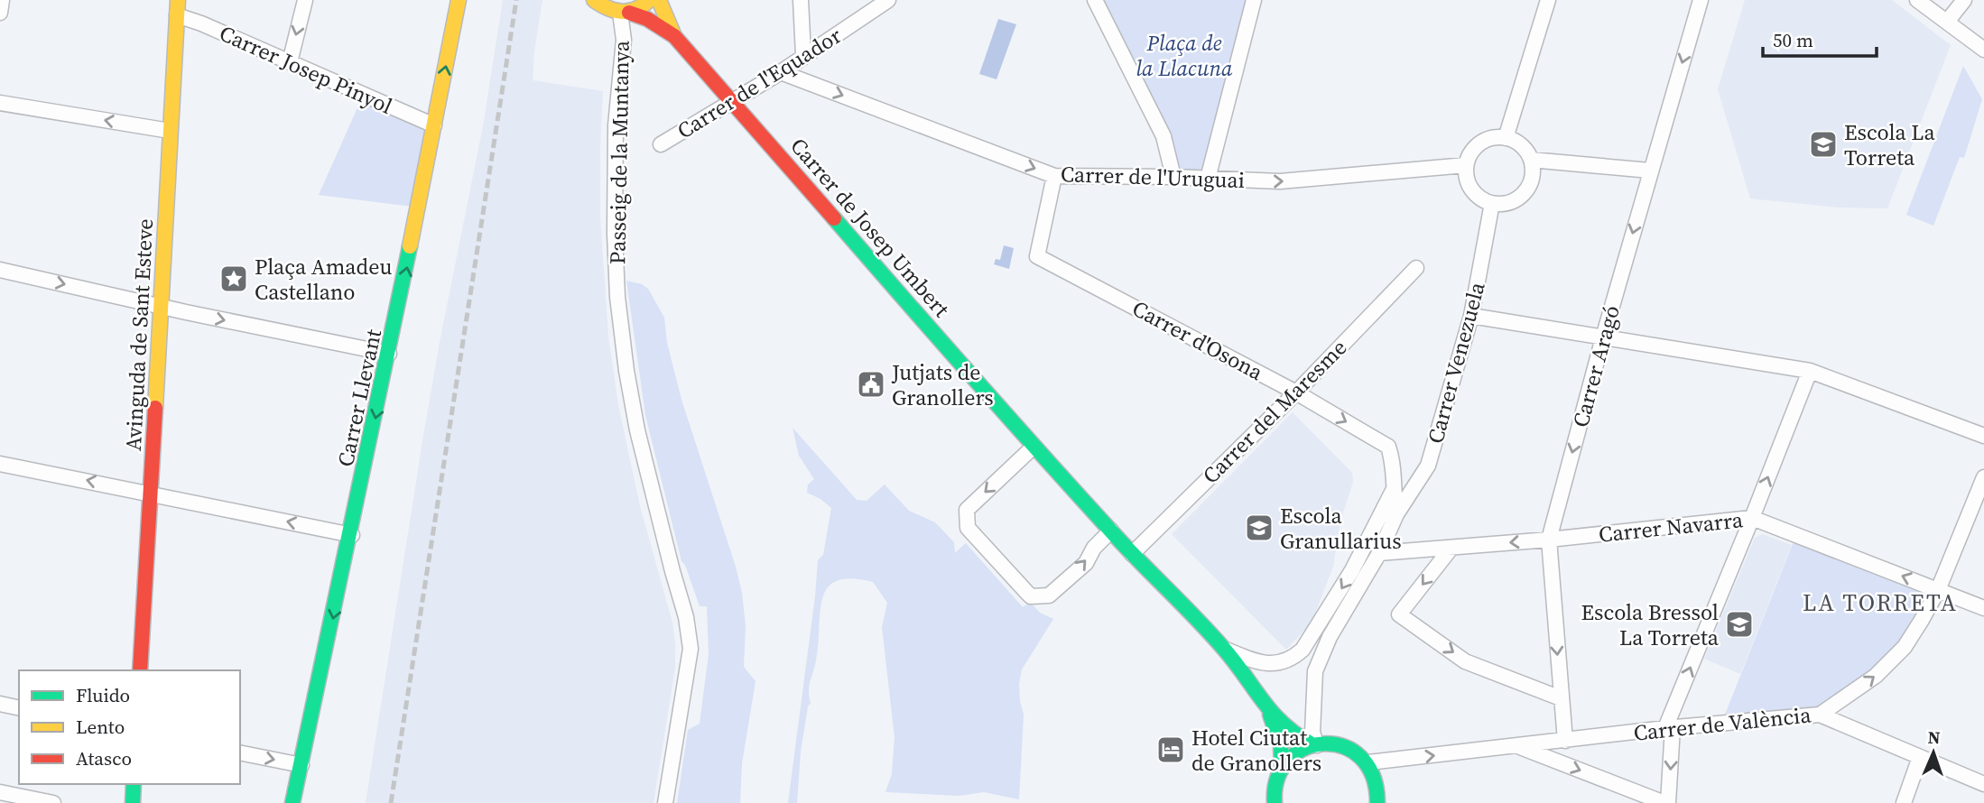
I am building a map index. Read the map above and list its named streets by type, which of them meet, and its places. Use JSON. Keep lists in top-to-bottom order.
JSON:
{
  "streets": {
    "street": [
      "Carrer Josep Pinyol",
      "Carrer de l'Equador",
      "Passeig de la Muntanya",
      "Carrer de l'Uruguai",
      "Carrer de Josep Umbert",
      "Avinguda de Sant Esteve",
      "Carrer d'Osona",
      "Carrer Venezuela",
      "Carrer Aragó",
      "Carrer Llevant",
      "Carrer del Maresme",
      "Carrer Navarra",
      "Carrer de València"
    ]
  },
  "crossings": [
    ["Carrer Josep Pinyol", "Avinguda de Sant Esteve"],
    ["Carrer Josep Pinyol", "Carrer Llevant"],
    ["Carrer de l'Equador", "Carrer de l'Uruguai"],
    ["Carrer de l'Equador", "Carrer de Josep Umbert"],
    ["Carrer de l'Uruguai", "Carrer d'Osona"],
    ["Carrer de l'Uruguai", "Carrer Venezuela"],
    ["Carrer de Josep Umbert", "Carrer d'Osona"],
    ["Carrer de Josep Umbert", "Carrer del Maresme"],
    ["Carrer d'Osona", "Carrer del Maresme"],
    ["Carrer Venezuela", "Carrer Navarra"],
    ["Carrer Aragó", "Carrer Navarra"],
    ["Carrer Aragó", "Carrer de València"],
    ["Carrer Navarra", "Carrer de València"]
  ],
  "one_way": [
    "Carrer de l'Uruguai",
    "Carrer Aragó",
    "Carrer Navarra",
    "Carrer de València"
  ],
  "districts": ["LA TORRETA"],
  "parks": ["Plaça de la Llacuna"],
  "places": {
    "school or university": ["Escola La Torreta", "Escola Granullarius", "Escola Bressol La Torreta"],
    "place": ["Plaça Amadeu Castellano"],
    "public building": ["Jutjats de Granollers"],
    "hotel": ["Hotel Ciutat de Granollers"]
  },
  "legend": ["Fluido", "Lento", "Atasco"],
  "scale_bar": "50 m",
  "north": "top"
}
